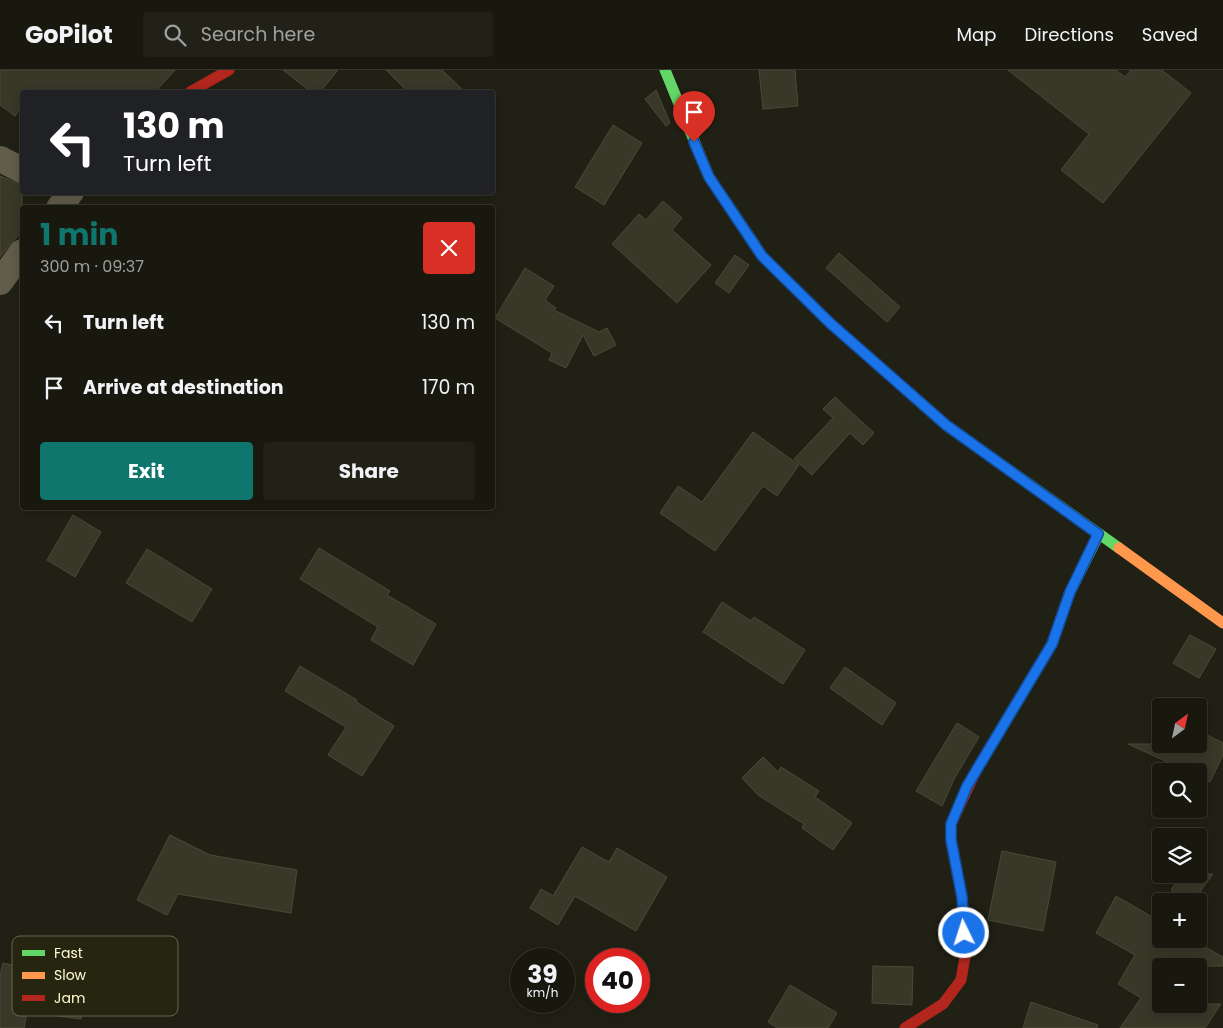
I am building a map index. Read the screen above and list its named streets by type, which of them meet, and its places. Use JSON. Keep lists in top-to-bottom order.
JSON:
{
  "legend": ["Fast", "Slow", "Jam"],
  "north": "top right",
  "page": {
    "header": "GoPilot",
    "search": "Search here",
    "nav": ["Map", "Directions", "Saved"],
    "turn": ["130 m", "Turn left"],
    "heading": ["1 min", "300 m · 09:37"],
    "list": [
      {
        "name": "Turn left",
        "value": "130 m"
      },
      {
        "name": "Arrive at destination",
        "value": "170 m"
      }
    ],
    "buttons": ["Exit", "Share"],
    "map_buttons": ["+", "−"],
    "speed": "39 km/h",
    "limit": "40"
  }
}
